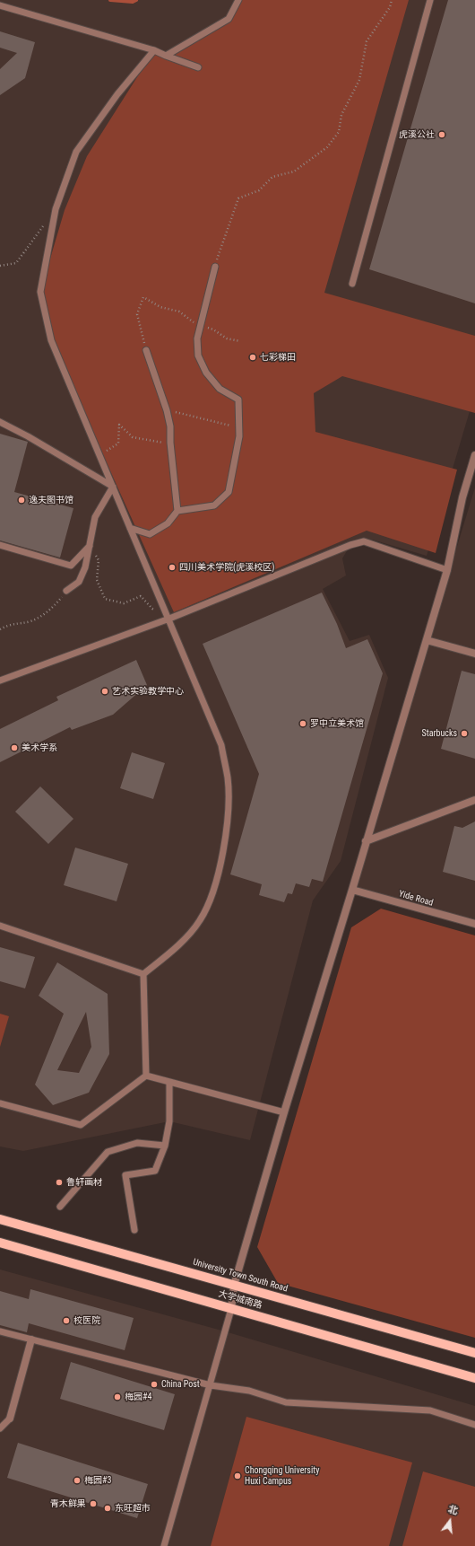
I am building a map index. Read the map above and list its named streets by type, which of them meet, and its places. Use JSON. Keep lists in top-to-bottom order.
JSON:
{
  "streets": {
    "main road": ["University Town South Road", "大学城南路"],
    "street": ["Yide Road"]
  },
  "places": [
    "虎溪公社",
    "七彩梯田",
    "逸夫图书馆",
    "四川美术学院(虎溪校区)",
    "艺术实验教学中心",
    "罗中立美术馆",
    "Starbucks",
    "美术学系",
    "鲁轩画材",
    "校医院",
    "China Post",
    "梅园#4",
    "Chongqing University Huxi Campus",
    "梅园#3",
    "青木鲜果",
    "东旺超市"
  ],
  "north": "top"
}
